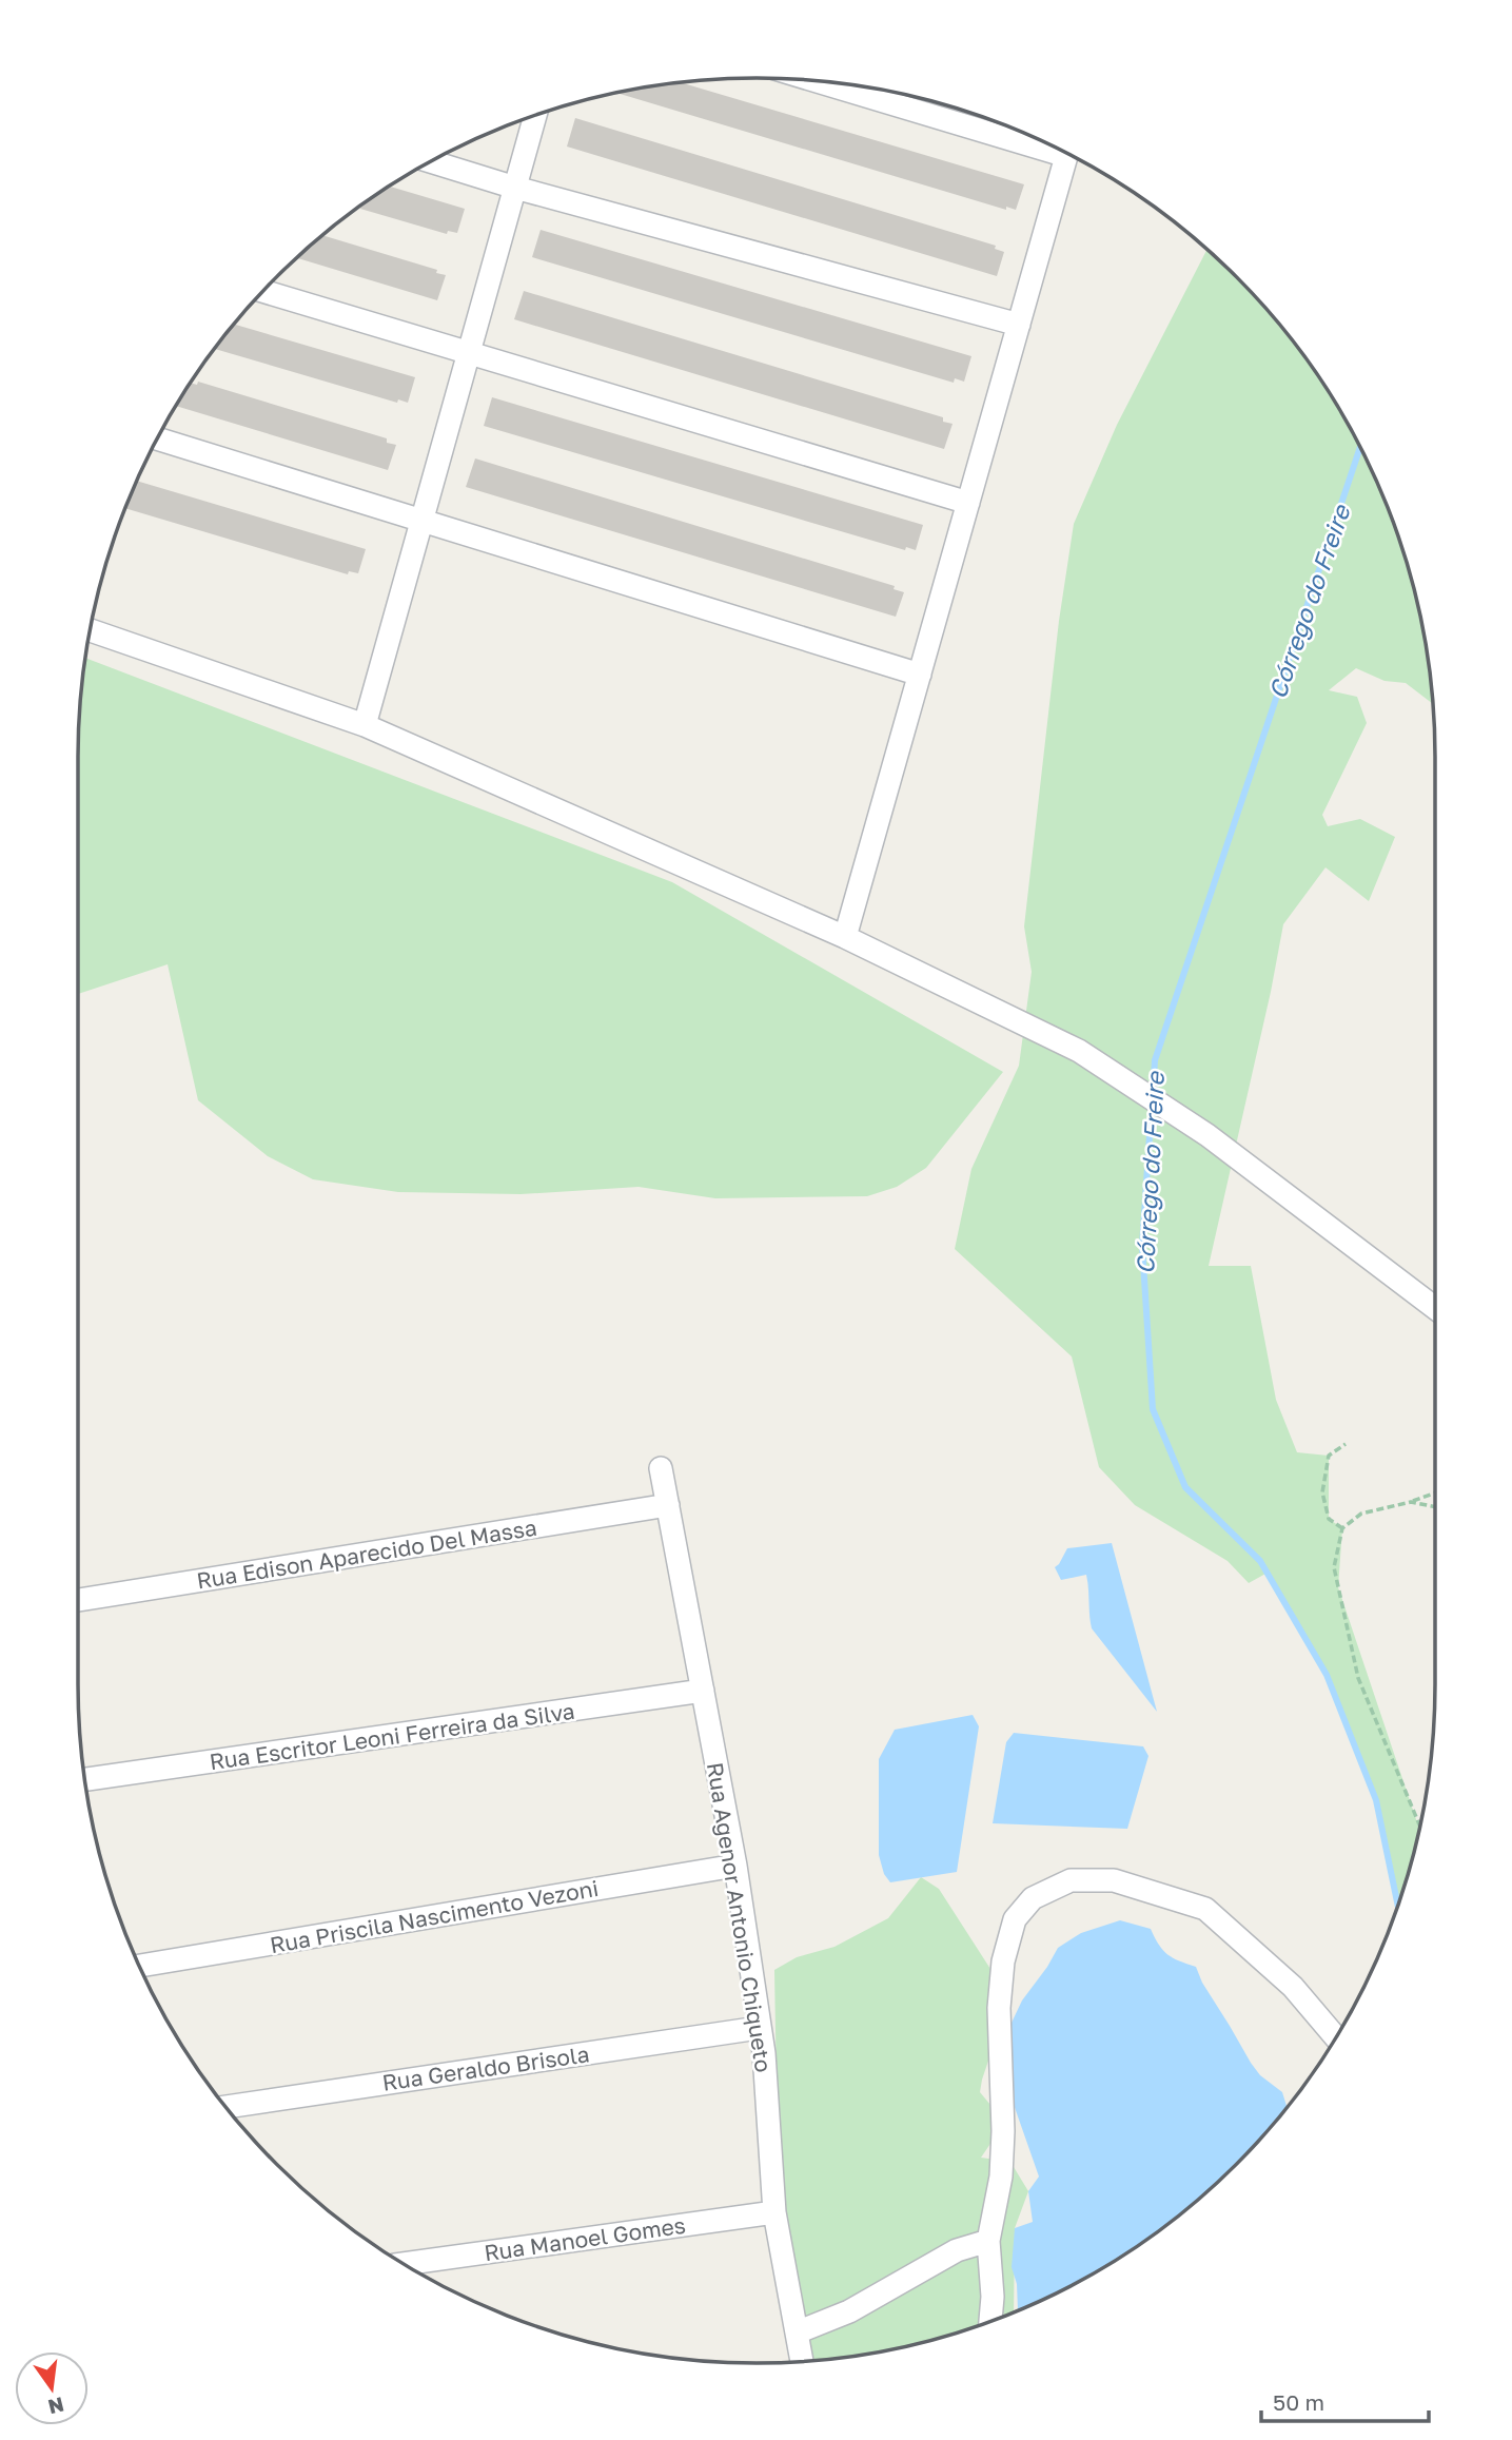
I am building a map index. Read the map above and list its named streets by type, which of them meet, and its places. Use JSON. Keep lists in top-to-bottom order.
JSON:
{
  "streets": {
    "street": [
      "Rua Edison Aparecido Del Massa",
      "Rua Escritor Leoni Ferreira da Silva",
      "Rua Priscila Nascimento Vezoni",
      "Rua Agenor Antonio Chiqueto",
      "Rua Geraldo Brisola",
      "Rua Manoel Gomes"
    ]
  },
  "crossings": [
    ["Rua Edison Aparecido Del Massa", "Rua Agenor Antonio Chiqueto"],
    ["Rua Escritor Leoni Ferreira da Silva", "Rua Agenor Antonio Chiqueto"],
    ["Rua Priscila Nascimento Vezoni", "Rua Agenor Antonio Chiqueto"],
    ["Rua Agenor Antonio Chiqueto", "Rua Geraldo Brisola"],
    ["Rua Agenor Antonio Chiqueto", "Rua Manoel Gomes"]
  ],
  "water": ["Córrego do Freire"],
  "scale_bar": "50 m",
  "north": "bottom"
}
